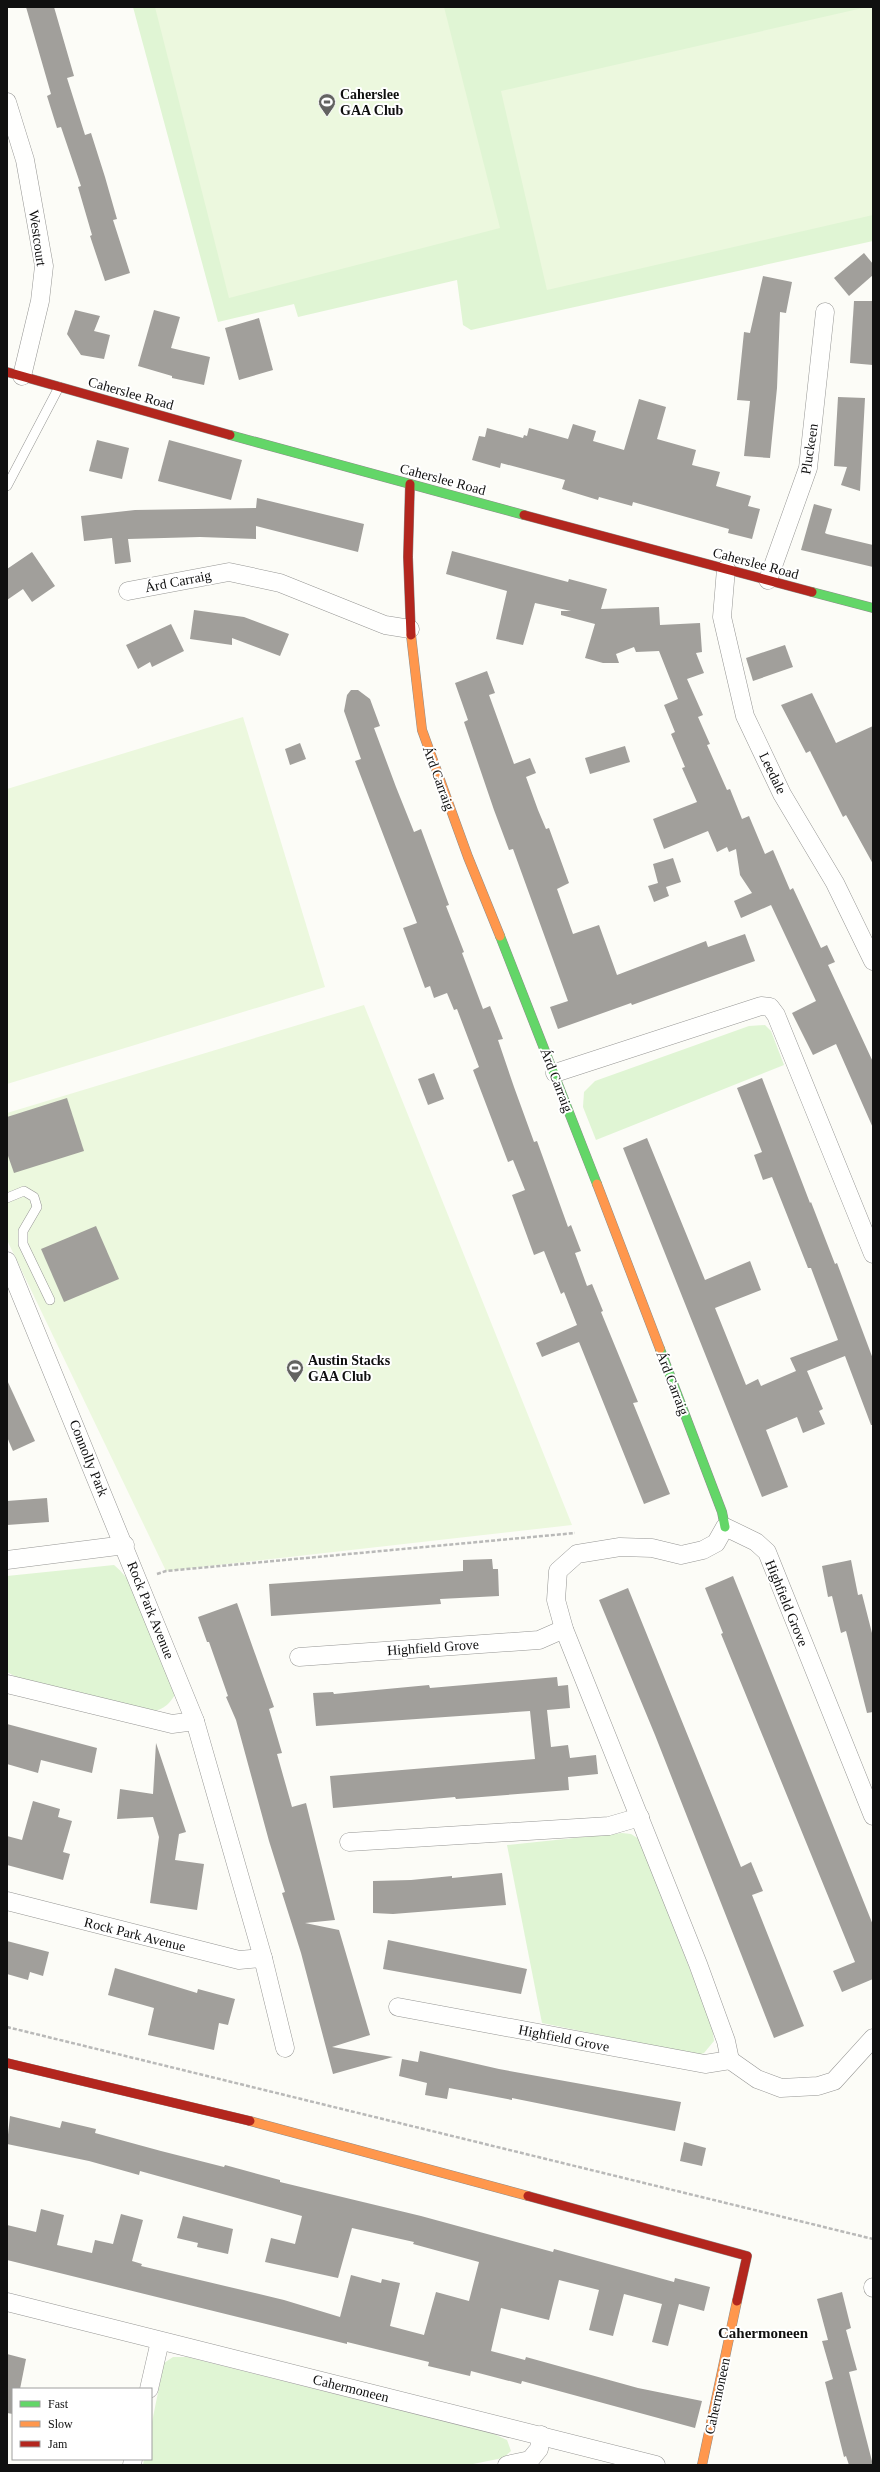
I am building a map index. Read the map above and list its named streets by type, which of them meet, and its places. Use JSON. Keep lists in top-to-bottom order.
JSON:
{
  "streets": {
    "street": [
      "Westcourt",
      "Caherslee Road",
      "Pluckeen",
      "Árd Carraig",
      "Leedale",
      "Connolly Park",
      "Highfield Grove",
      "Rock Park Avenue",
      "Cahermoneen"
    ]
  },
  "crossings": [
    ["Westcourt", "Caherslee Road"],
    ["Caherslee Road", "Pluckeen"],
    ["Caherslee Road", "Árd Carraig"],
    ["Caherslee Road", "Leedale"],
    ["Árd Carraig", "Highfield Grove"],
    ["Connolly Park", "Rock Park Avenue"]
  ],
  "districts": ["Cahermoneen"],
  "places": {
    "sports": ["Caherslee GAA Club", "Austin Stacks GAA Club"]
  },
  "legend": ["Fast", "Slow", "Jam"]
}
